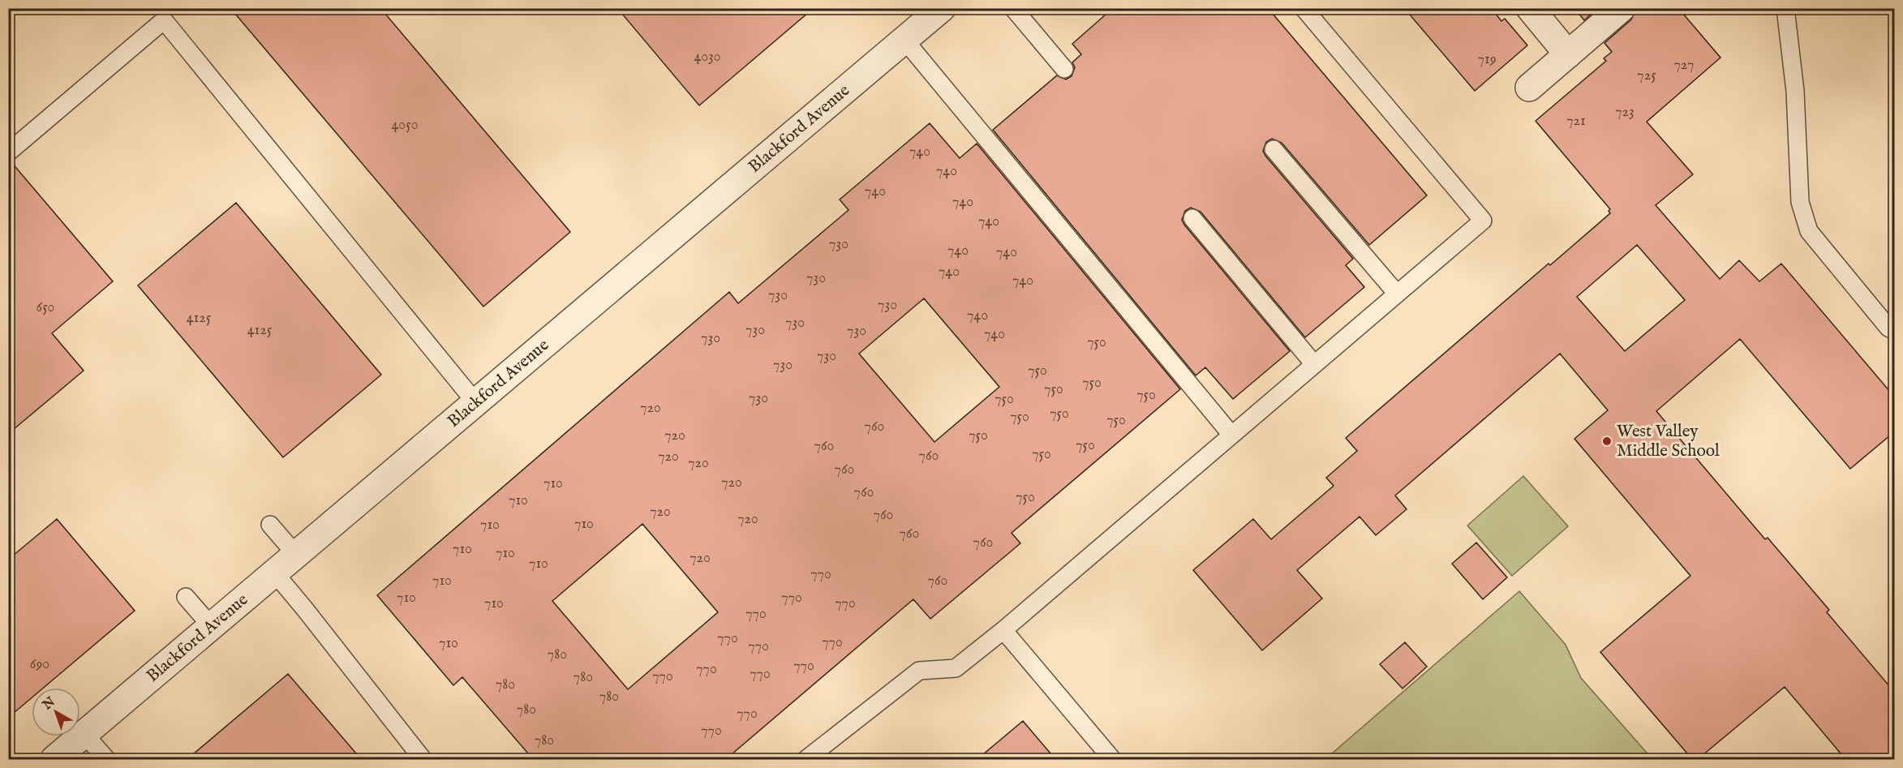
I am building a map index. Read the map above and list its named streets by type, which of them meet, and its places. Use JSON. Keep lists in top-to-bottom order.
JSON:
{
  "streets": {
    "street": ["Blackford Avenue"]
  },
  "places": ["West Valley Middle School"],
  "house_numbers": [
    "4030",
    "719",
    "727",
    "725",
    "723",
    "721",
    "4050",
    "740",
    "740",
    "740",
    "740",
    "740",
    "730",
    "740",
    "740",
    "740",
    "730",
    "740",
    "730",
    "730",
    "650",
    "740",
    "4125",
    "730",
    "4125",
    "730",
    "730",
    "740",
    "730",
    "750",
    "730",
    "730",
    "750",
    "750",
    "750",
    "750",
    "730",
    "750",
    "720",
    "750",
    "750",
    "750",
    "760",
    "720",
    "750",
    "750",
    "760",
    "750",
    "760",
    "720",
    "720",
    "760",
    "720",
    "710",
    "760",
    "750",
    "710",
    "720",
    "760",
    "720",
    "710",
    "710",
    "760",
    "760",
    "710",
    "710",
    "720",
    "710",
    "770",
    "710",
    "760",
    "710",
    "770",
    "710",
    "770",
    "770",
    "770",
    "770",
    "710",
    "770",
    "780",
    "690",
    "770",
    "770",
    "770",
    "770",
    "780",
    "780",
    "780",
    "780",
    "770",
    "770",
    "780"
  ],
  "north": "top left"
}
